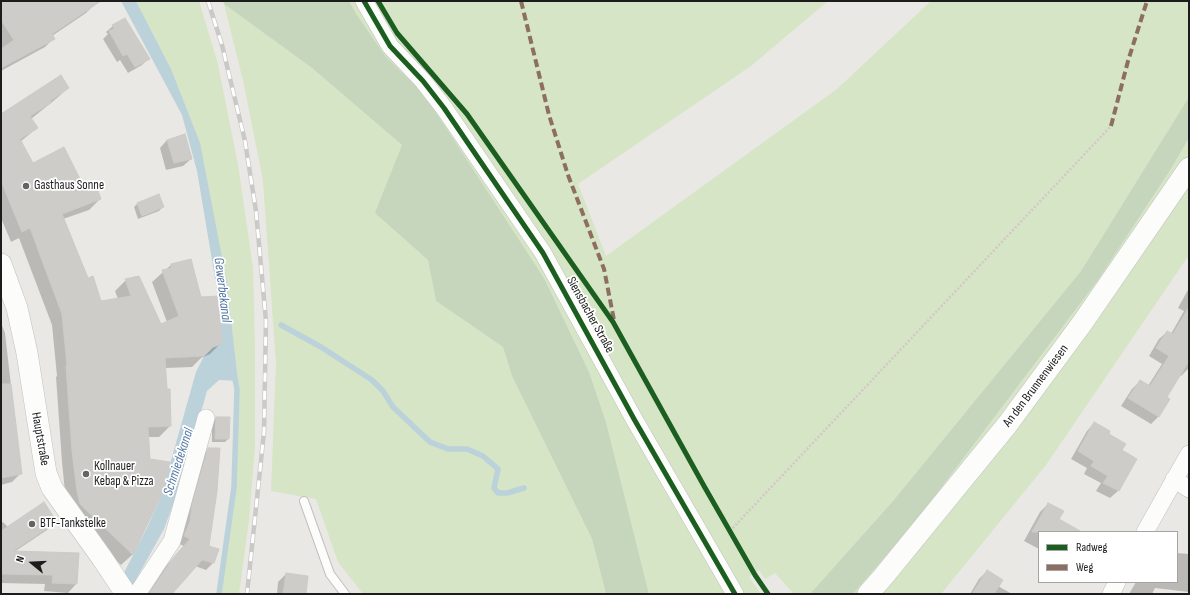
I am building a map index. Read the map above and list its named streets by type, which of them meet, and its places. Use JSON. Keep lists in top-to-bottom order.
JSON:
{
  "streets": {
    "street": ["Siensbacher Straße", "An den Brunnenwiesen", "Hauptstraße"]
  },
  "water": ["Gewerbekanal", "Schmiedekanal"],
  "places": ["Gasthaus Sonne", "Kollnauer Kebap & Pizza", "BTF-Tankstelke"],
  "legend": ["Radweg", "Weg"],
  "north": "left"
}
